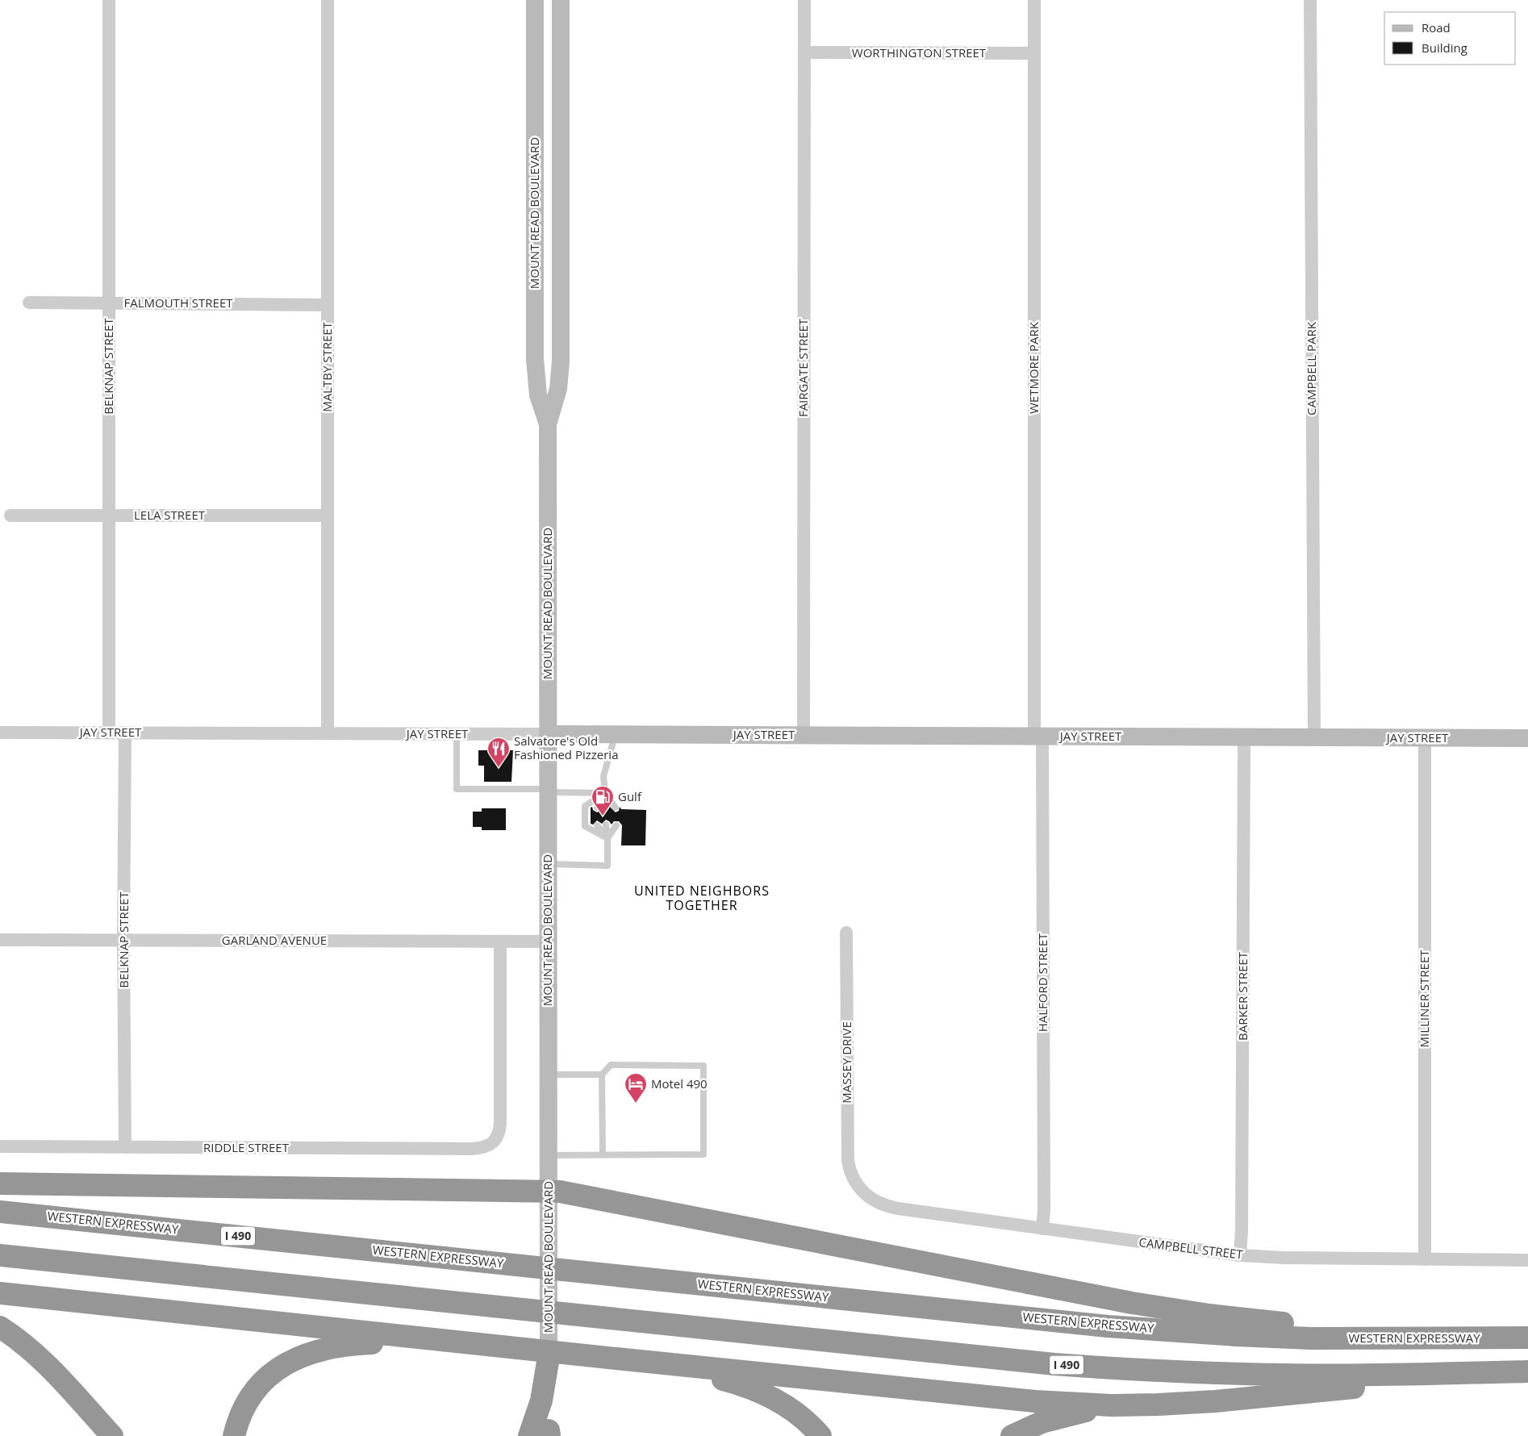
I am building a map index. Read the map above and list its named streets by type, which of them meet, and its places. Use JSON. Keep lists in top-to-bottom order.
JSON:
{
  "streets": {
    "highway": ["WESTERN EXPRESSWAY", "I 490"],
    "main road": ["MOUNT READ BOULEVARD", "JAY STREET"],
    "street": [
      "WORTHINGTON STREET",
      "FALMOUTH STREET",
      "BELKNAP STREET",
      "MALTBY STREET",
      "FAIRGATE STREET",
      "WETMORE PARK",
      "CAMPBELL PARK",
      "LELA STREET",
      "GARLAND AVENUE",
      "HALFORD STREET",
      "BARKER STREET",
      "MILLINER STREET",
      "MASSEY DRIVE",
      "RIDDLE STREET",
      "CAMPBELL STREET"
    ]
  },
  "crossings": [
    ["WORTHINGTON STREET", "FAIRGATE STREET"],
    ["WORTHINGTON STREET", "WETMORE PARK"],
    ["MOUNT READ BOULEVARD", "JAY STREET"],
    ["MOUNT READ BOULEVARD", "GARLAND AVENUE"],
    ["FALMOUTH STREET", "BELKNAP STREET"],
    ["FALMOUTH STREET", "MALTBY STREET"],
    ["BELKNAP STREET", "LELA STREET"],
    ["BELKNAP STREET", "JAY STREET"],
    ["BELKNAP STREET", "GARLAND AVENUE"],
    ["BELKNAP STREET", "RIDDLE STREET"],
    ["MALTBY STREET", "LELA STREET"],
    ["MALTBY STREET", "JAY STREET"],
    ["FAIRGATE STREET", "JAY STREET"],
    ["WETMORE PARK", "JAY STREET"],
    ["WETMORE PARK", "HALFORD STREET"],
    ["CAMPBELL PARK", "JAY STREET"],
    ["JAY STREET", "HALFORD STREET"],
    ["JAY STREET", "BARKER STREET"],
    ["JAY STREET", "MILLINER STREET"],
    ["GARLAND AVENUE", "RIDDLE STREET"],
    ["HALFORD STREET", "CAMPBELL STREET"],
    ["BARKER STREET", "CAMPBELL STREET"],
    ["MILLINER STREET", "CAMPBELL STREET"],
    ["MASSEY DRIVE", "CAMPBELL STREET"]
  ],
  "districts": ["UNITED NEIGHBORS TOGETHER"],
  "places": {
    "restaurant": ["Salvatore's Old Fashioned Pizzeria"],
    "fuel station": ["Gulf"],
    "hotel": ["Motel 490"]
  },
  "legend": ["Road", "Building"]
}
